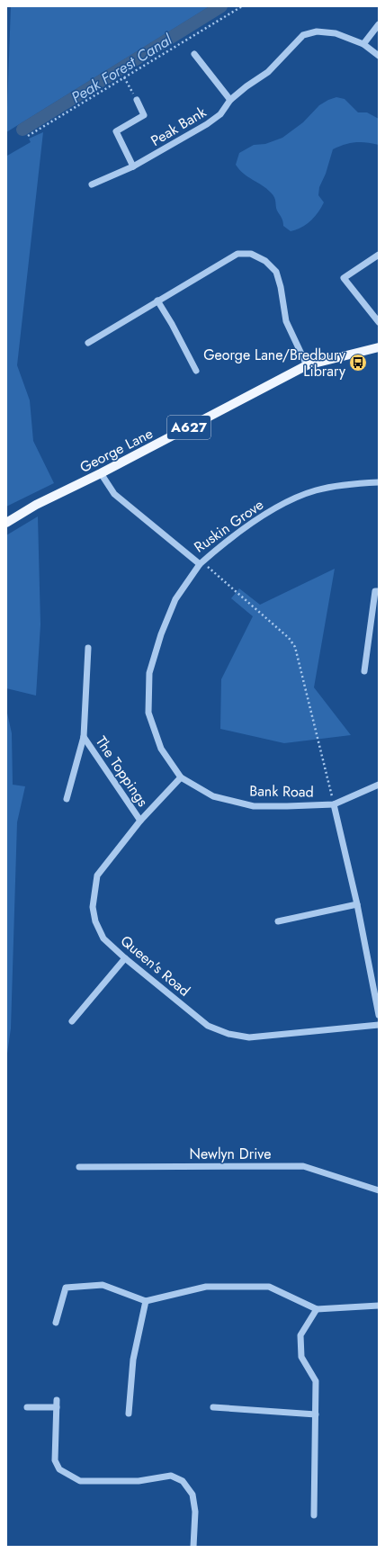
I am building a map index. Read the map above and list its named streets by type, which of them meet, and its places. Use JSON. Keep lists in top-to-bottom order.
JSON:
{
  "streets": {
    "main road": ["A627", "George Lane"],
    "street": [
      "Peak Bank",
      "Ruskin Grove",
      "The Toppings",
      "Bank Road",
      "Queen's Road",
      "Newlyn Drive"
    ]
  },
  "crossings": [
    ["George Lane", "Ruskin Grove"],
    ["Ruskin Grove", "Bank Road"],
    ["The Toppings", "Queen's Road"],
    ["Bank Road", "Queen's Road"]
  ],
  "water": ["Peak Forest Canal"],
  "places": {
    "bus stop": ["George Lane/Bredbury Library"]
  }
}
